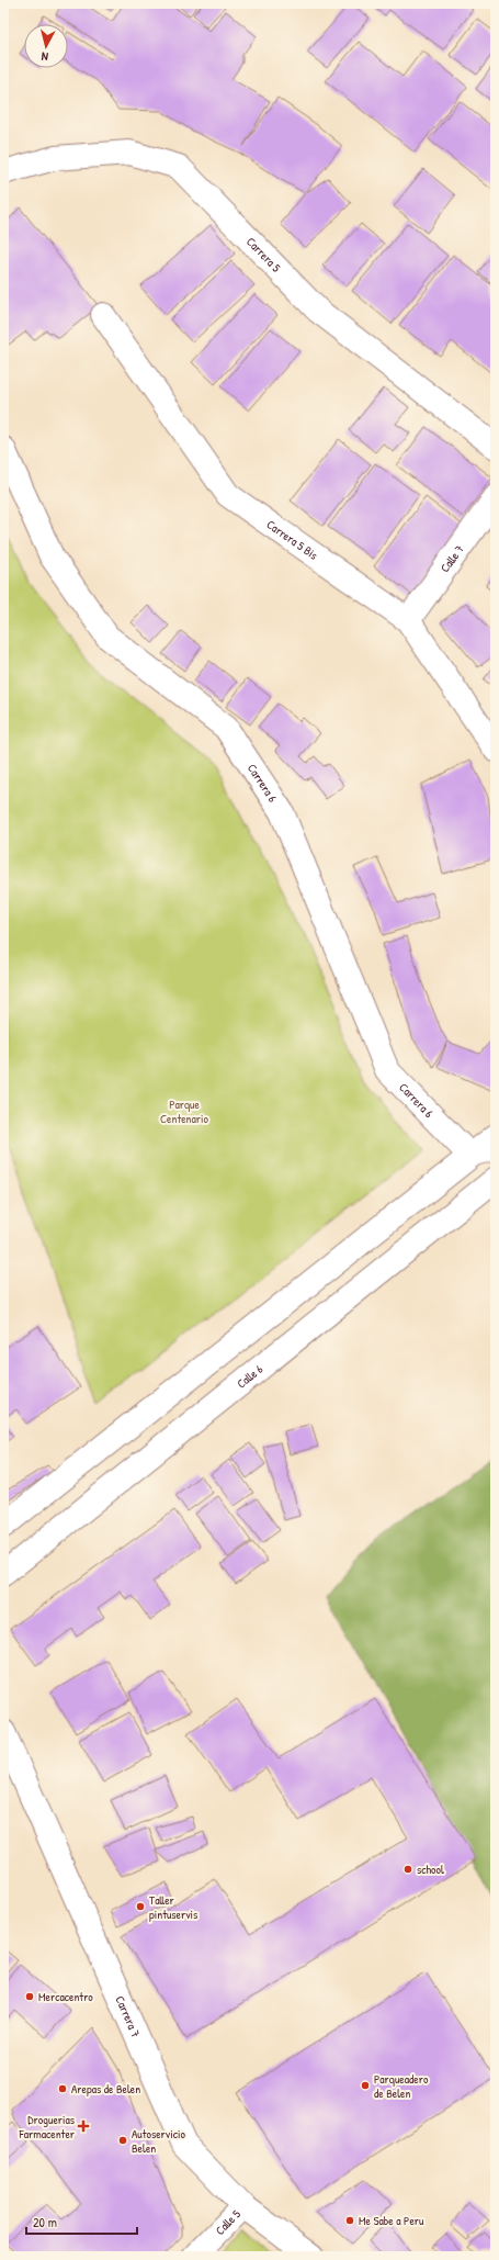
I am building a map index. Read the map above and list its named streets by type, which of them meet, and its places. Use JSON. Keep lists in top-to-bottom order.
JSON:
{
  "streets": {
    "street": [
      "Carrera 5",
      "Carrera 5 Bis",
      "Calle 7",
      "Carrera 6",
      "Calle 6",
      "Carrera 7",
      "Calle 5"
    ]
  },
  "crossings": [
    ["Carrera 5 Bis", "Calle 7"],
    ["Carrera 7", "Calle 5"]
  ],
  "parks": ["Parque Centenario"],
  "places": {
    "other": [
      "school",
      "Taller pintuservis",
      "Mercacentro",
      "Parqueadero de Belen",
      "Arepas de Belen",
      "Autoservicio Belen",
      "Me Sabe a Peru"
    ],
    "health": ["Droguerias Farmacenter"]
  },
  "scale_bar": "20 m",
  "north": "bottom"
}
